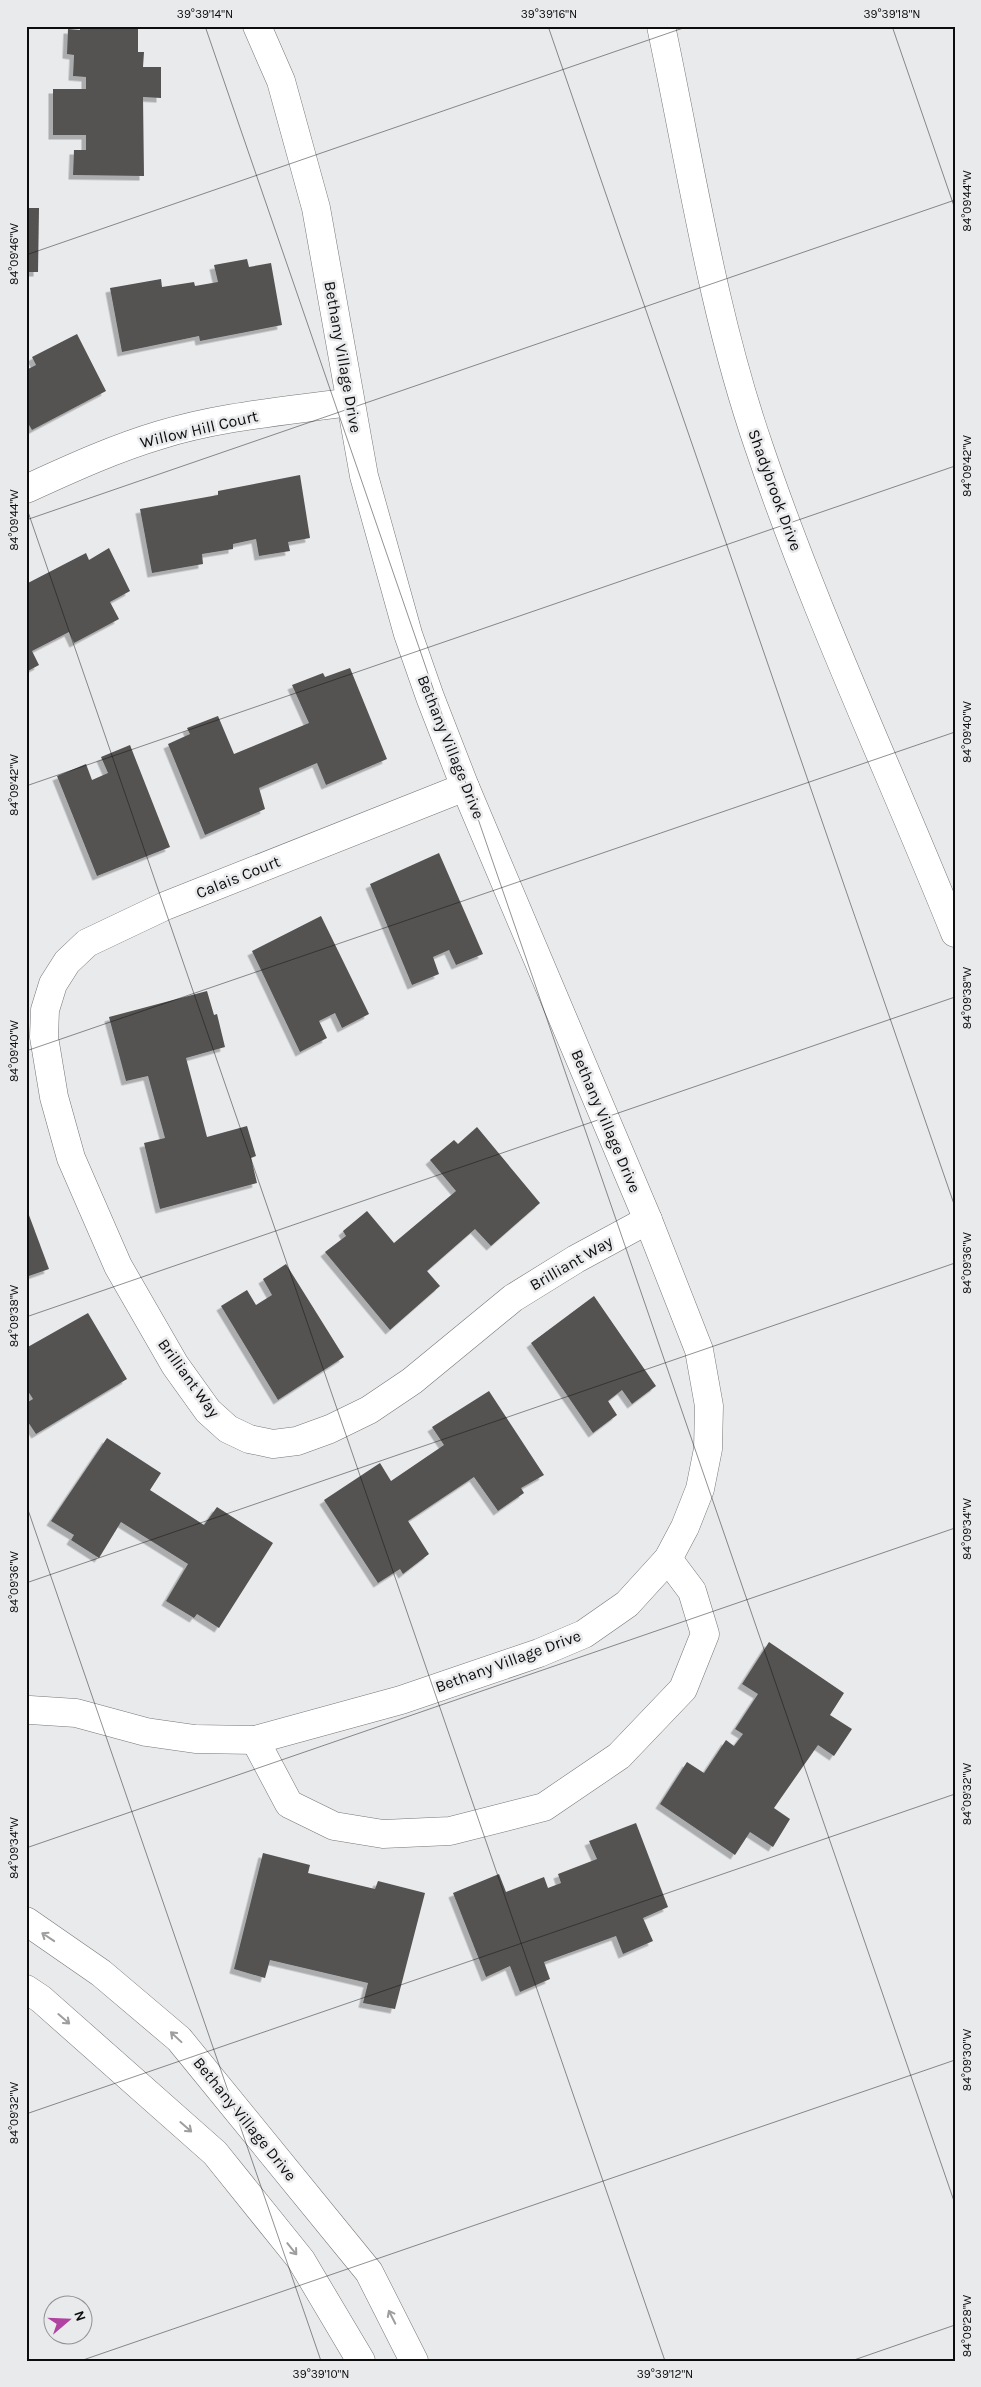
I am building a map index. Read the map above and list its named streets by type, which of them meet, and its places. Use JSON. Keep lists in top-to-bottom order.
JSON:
{
  "streets": {
    "street": [
      "Bethany Village Drive",
      "Willow Hill Court",
      "Shadybrook Drive",
      "Calais Court",
      "Brilliant Way"
    ]
  },
  "crossings": [
    ["Bethany Village Drive", "Willow Hill Court"],
    ["Bethany Village Drive", "Calais Court"],
    ["Bethany Village Drive", "Brilliant Way"],
    ["Calais Court", "Brilliant Way"]
  ],
  "north": "right",
  "coordinates": [
    "39°39'14\"N",
    "39°39'16\"N",
    "39°39'18\"N",
    "84°09'44\"W",
    "84°09'46\"W",
    "84°09'42\"W",
    "84°09'40\"W",
    "84°09'38\"W",
    "84°09'36\"W",
    "84°09'34\"W",
    "84°09'32\"W",
    "84°09'30\"W",
    "84°09'28\"W",
    "39°39'10\"N",
    "39°39'12\"N"
  ]
}
